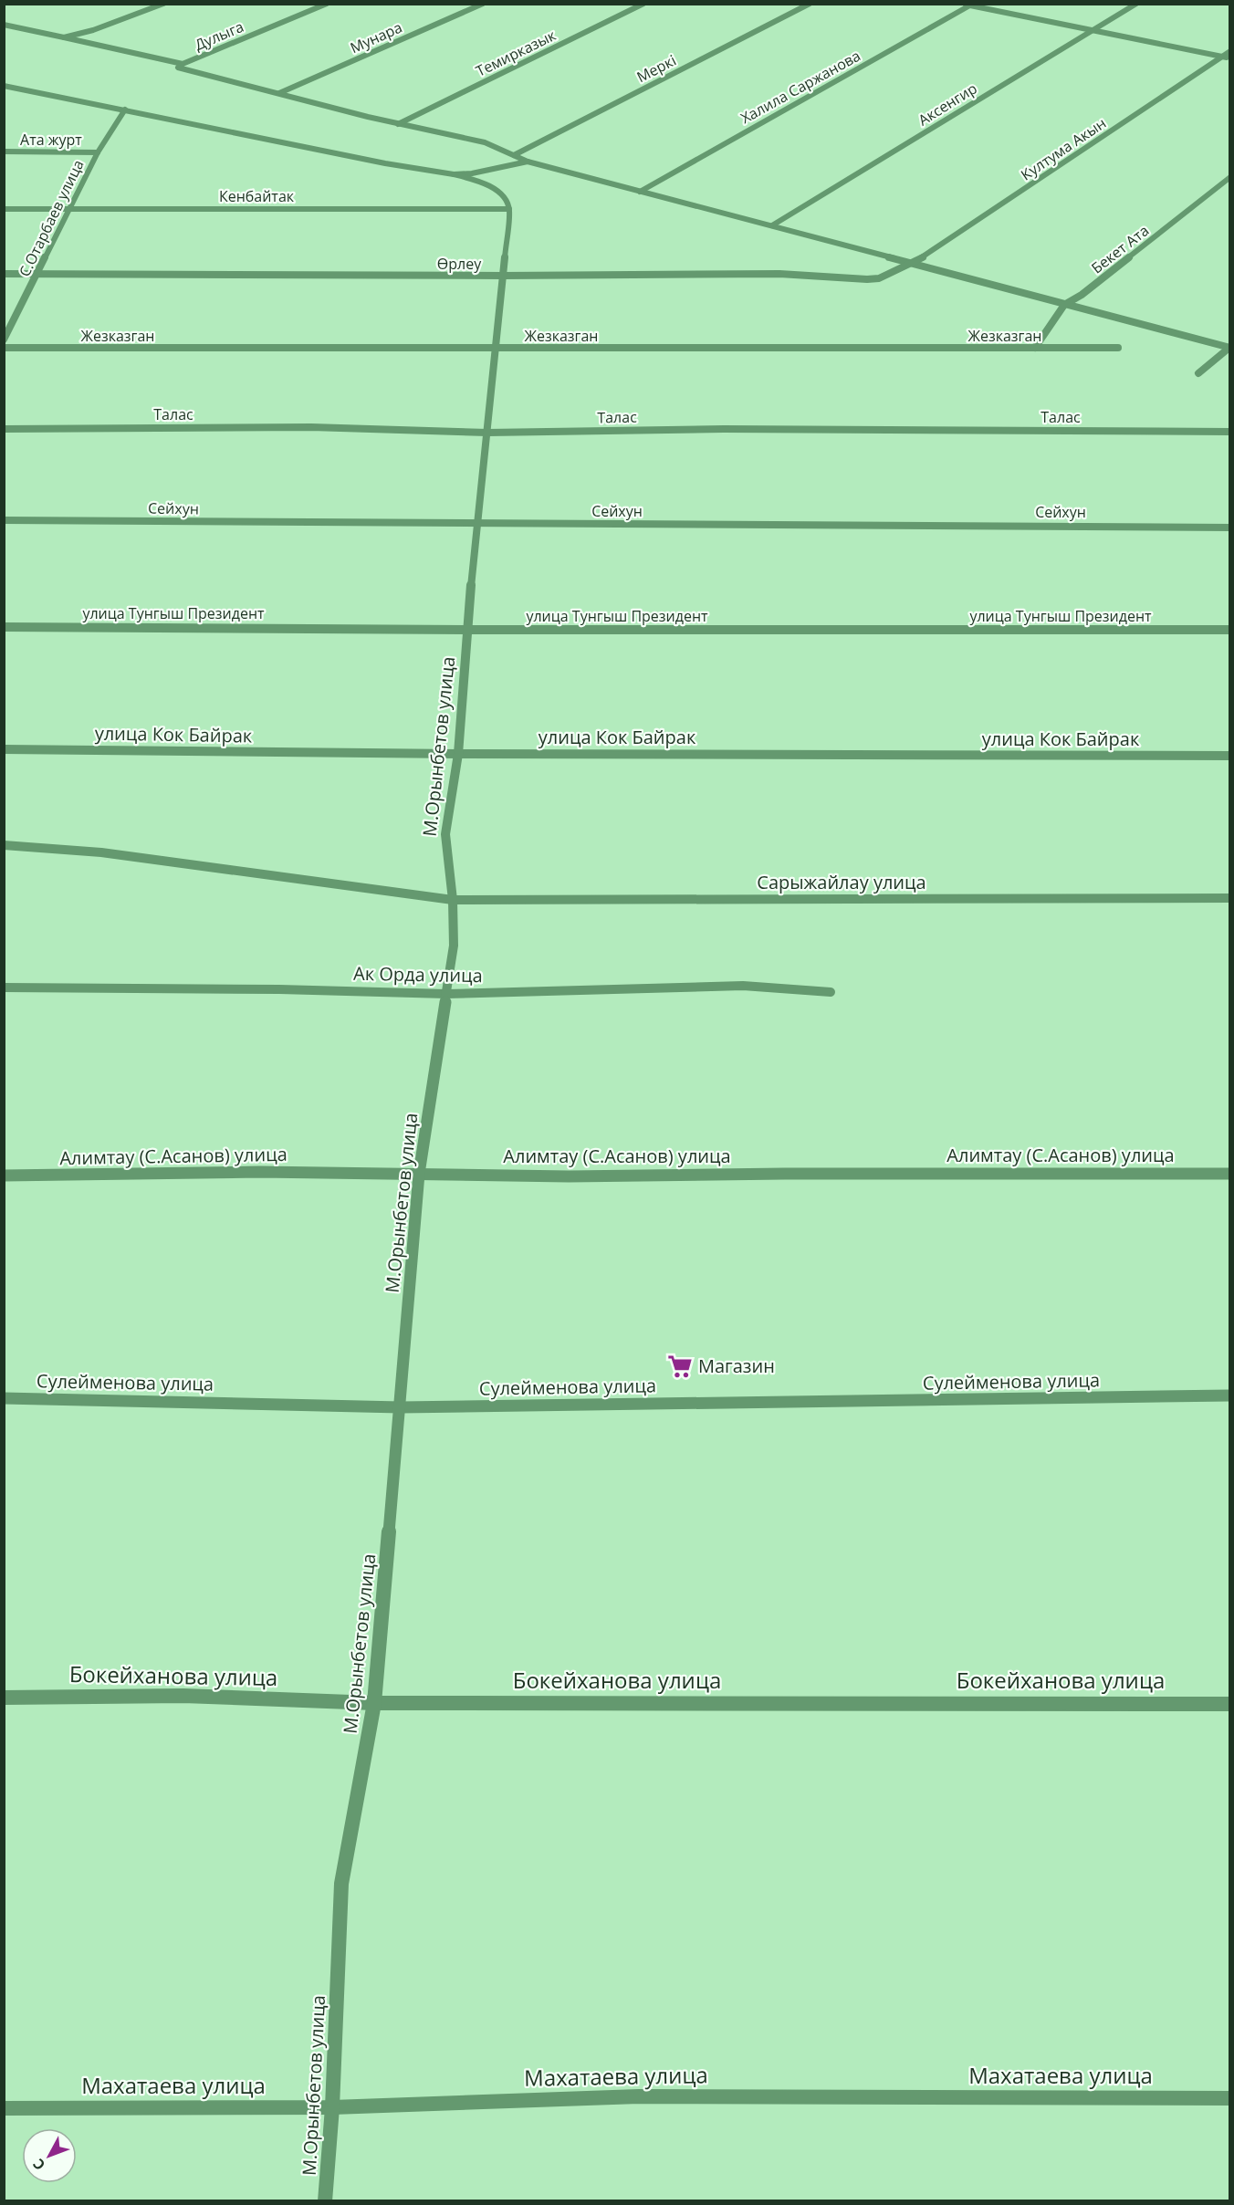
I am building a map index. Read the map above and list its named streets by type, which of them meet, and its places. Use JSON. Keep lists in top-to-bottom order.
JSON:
{
  "streets": {
    "street": [
      "Дулыга",
      "Мунара",
      "Темирказык",
      "Меркі",
      "Халила Саржанова",
      "Аксенгир",
      "Ата журт",
      "Култума Акын",
      "Кенбайтак",
      "С.Отарбаев улица",
      "Бекет Ата",
      "Өрлеу",
      "Жезказган",
      "Талас",
      "Сейхун",
      "улица Тунгыш Президент",
      "улица Кок Байрак",
      "М.Орынбетов улица",
      "Сарыжайлау улица",
      "Ак Орда улица",
      "Алимтау (С.Асанов) улица",
      "Сулейменова улица",
      "Бокейханова улица",
      "Махатаева улица"
    ]
  },
  "crossings": [
    ["Ата журт", "С.Отарбаев улица"],
    ["Култума Акын", "Өрлеу"],
    ["Кенбайтак", "С.Отарбаев улица"],
    ["Кенбайтак", "М.Орынбетов улица"],
    ["С.Отарбаев улица", "Өрлеу"],
    ["Бекет Ата", "Жезказган"],
    ["Өрлеу", "М.Орынбетов улица"],
    ["Жезказган", "М.Орынбетов улица"],
    ["Талас", "М.Орынбетов улица"],
    ["Сейхун", "М.Орынбетов улица"],
    ["улица Тунгыш Президент", "М.Орынбетов улица"],
    ["улица Кок Байрак", "М.Орынбетов улица"],
    ["М.Орынбетов улица", "Сарыжайлау улица"],
    ["М.Орынбетов улица", "Ак Орда улица"],
    ["М.Орынбетов улица", "Алимтау (С.Асанов) улица"],
    ["М.Орынбетов улица", "Сулейменова улица"],
    ["М.Орынбетов улица", "Бокейханова улица"],
    ["М.Орынбетов улица", "Махатаева улица"]
  ],
  "places": {
    "supermarket": ["Магазин"]
  },
  "north": "bottom left"
}
